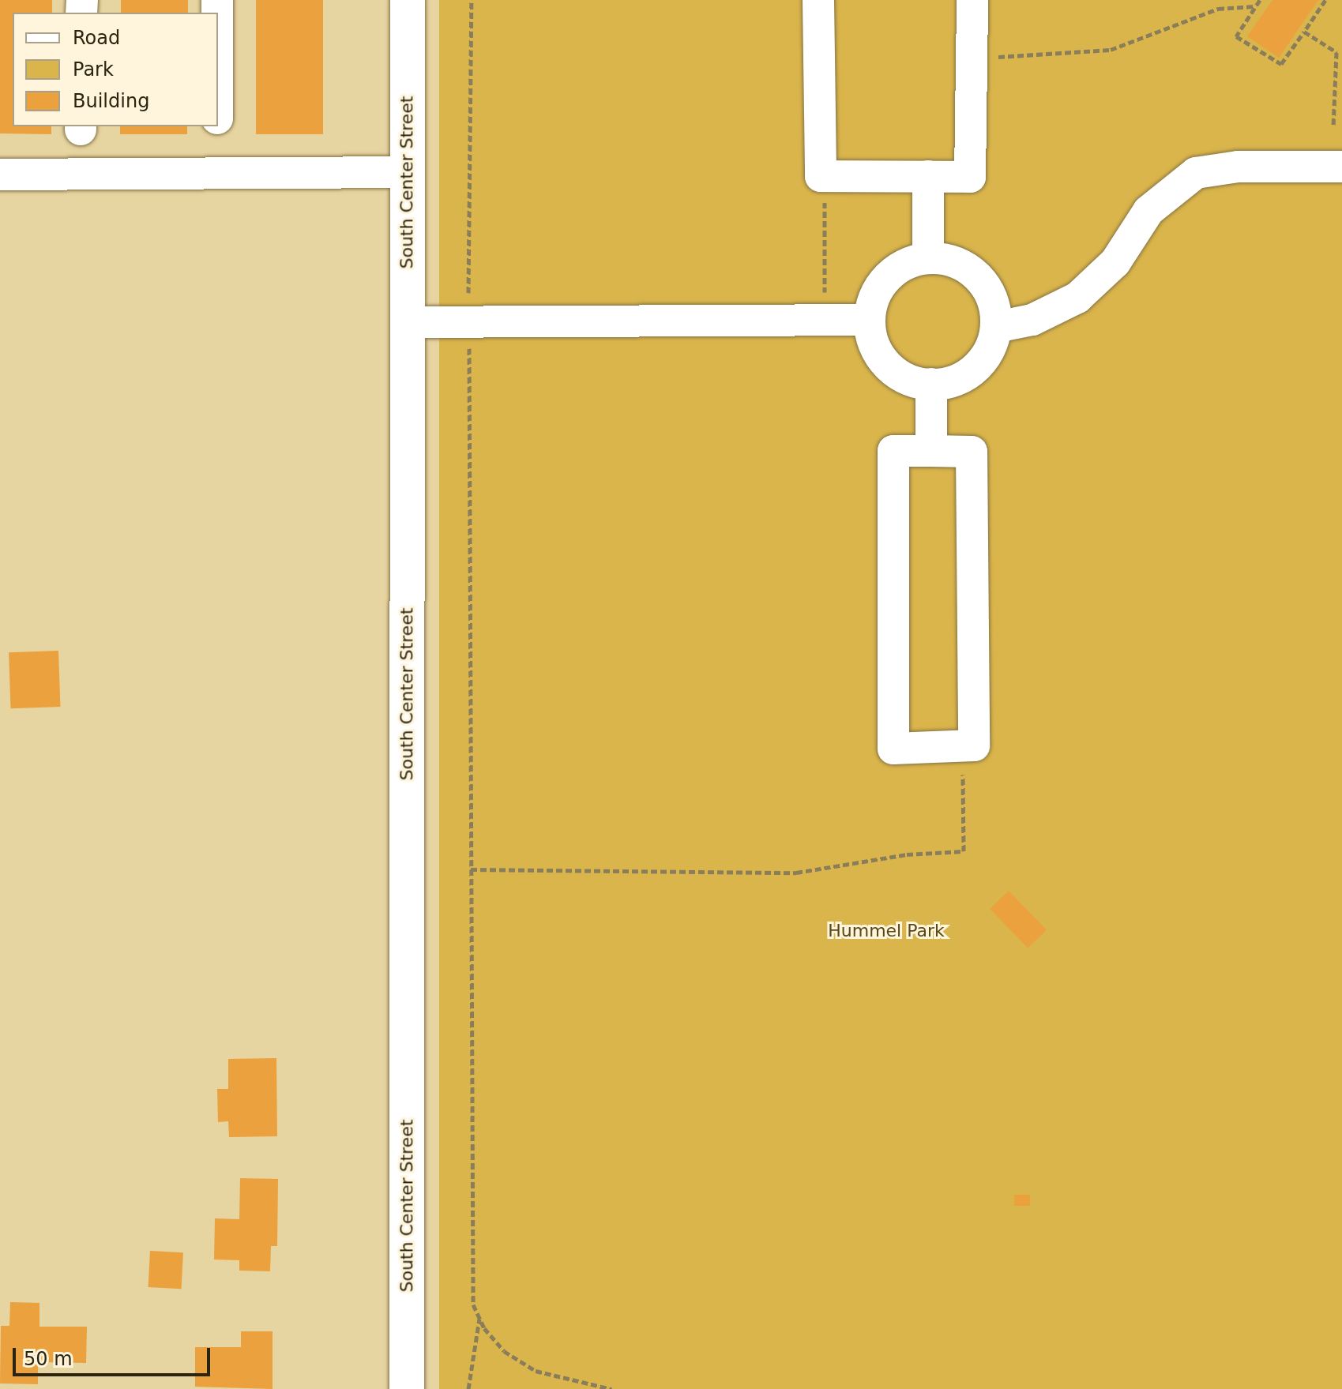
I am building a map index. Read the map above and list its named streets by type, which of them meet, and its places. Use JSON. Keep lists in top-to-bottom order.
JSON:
{
  "streets": {
    "main road": ["South Center Street"]
  },
  "parks": ["Hummel Park"],
  "legend": ["Road", "Park", "Building"],
  "scale_bar": "50 m"
}
